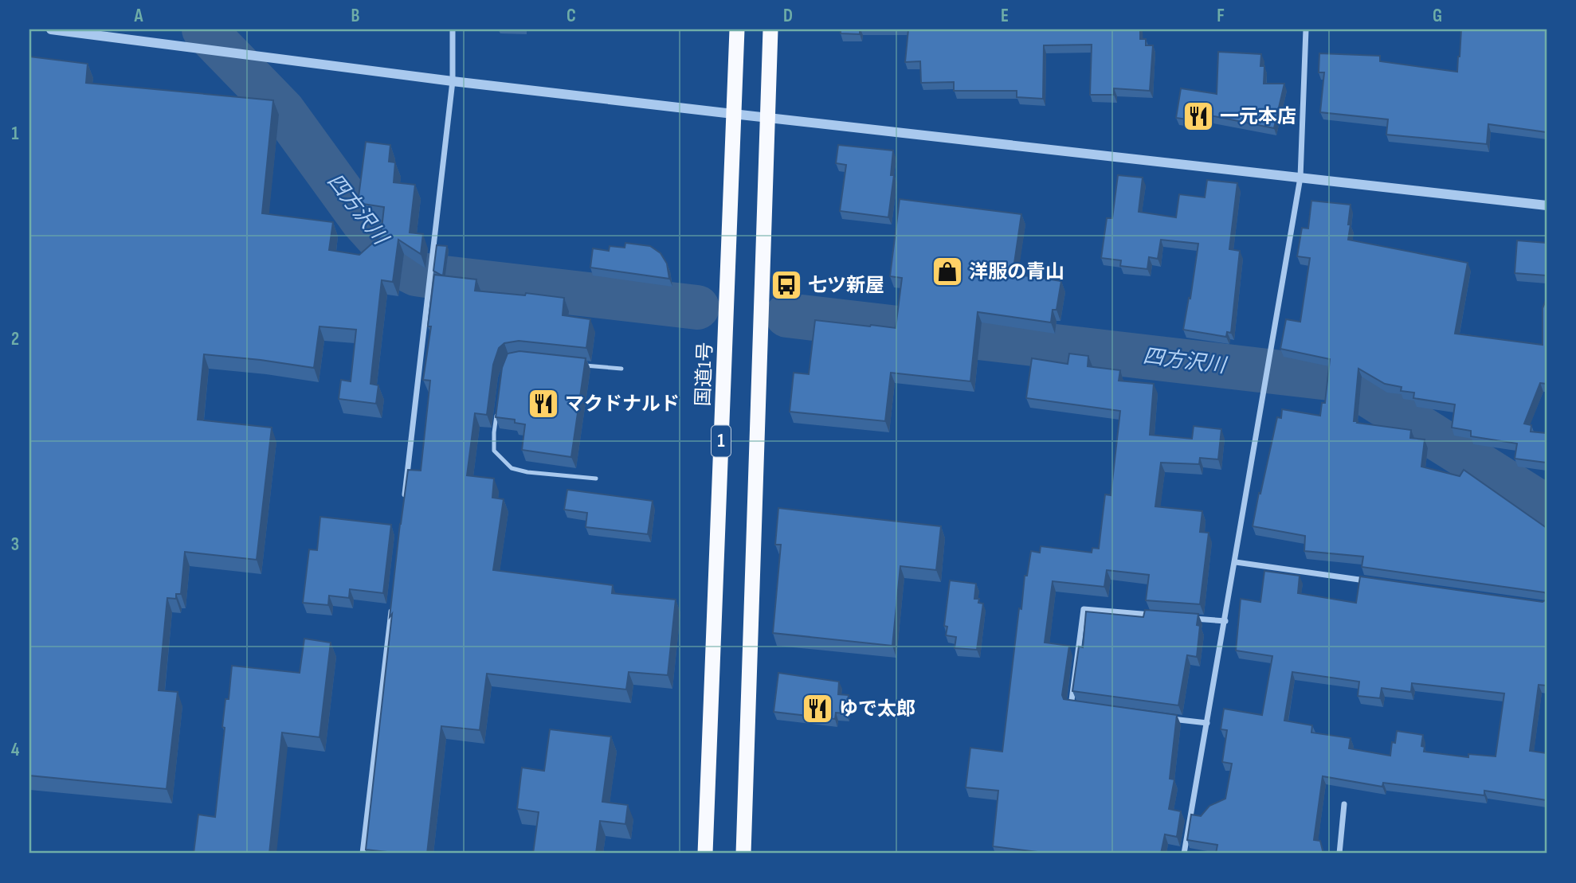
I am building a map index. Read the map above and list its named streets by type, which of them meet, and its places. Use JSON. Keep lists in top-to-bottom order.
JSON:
{
  "streets": {
    "highway": ["国道1号", "1"]
  },
  "water": ["四方沢川"],
  "places": {
    "restaurant": ["一元本店", "マクドナルド", "ゆで太郎"],
    "shop": ["洋服の青山"],
    "bus stop": ["七ツ新屋"]
  },
  "grid": {
    "columns": [
      "A",
      "B",
      "C",
      "D",
      "E",
      "F",
      "G"
    ],
    "rows": [
      "1",
      "2",
      "3",
      "4"
    ]
  }
}
